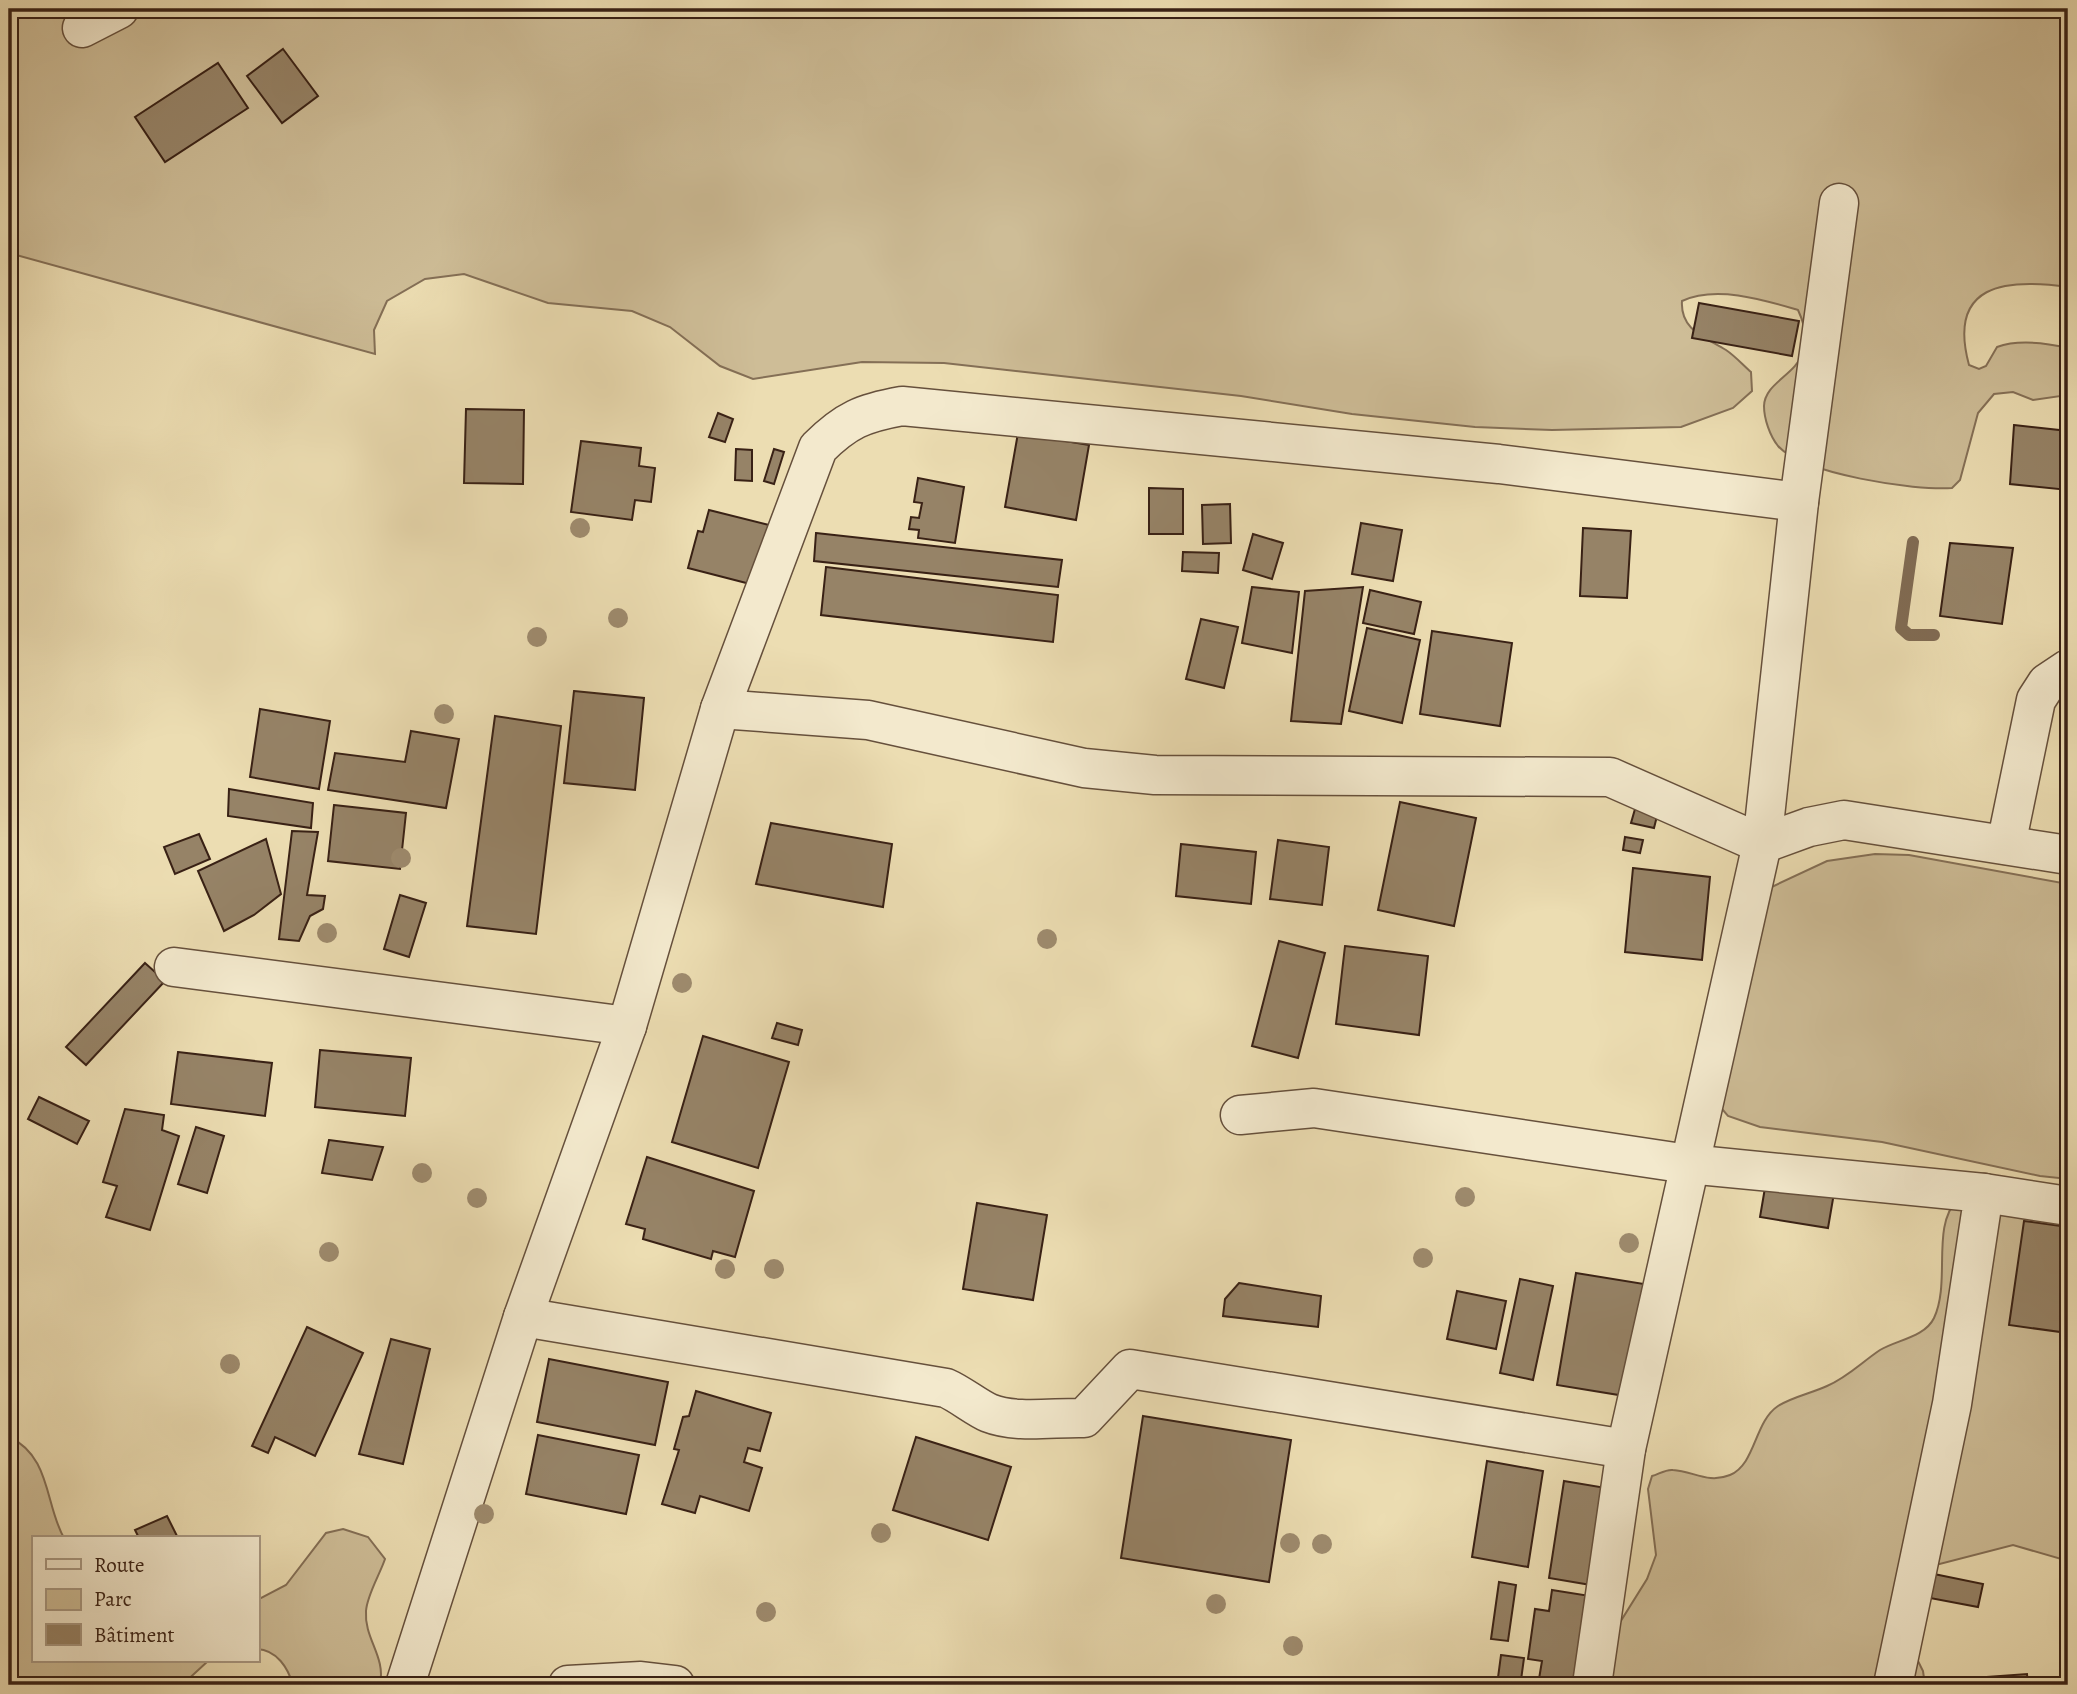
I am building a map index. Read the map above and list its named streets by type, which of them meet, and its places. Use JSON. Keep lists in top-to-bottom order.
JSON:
{
  "legend": ["Route", "Parc", "Bâtiment"]
}
